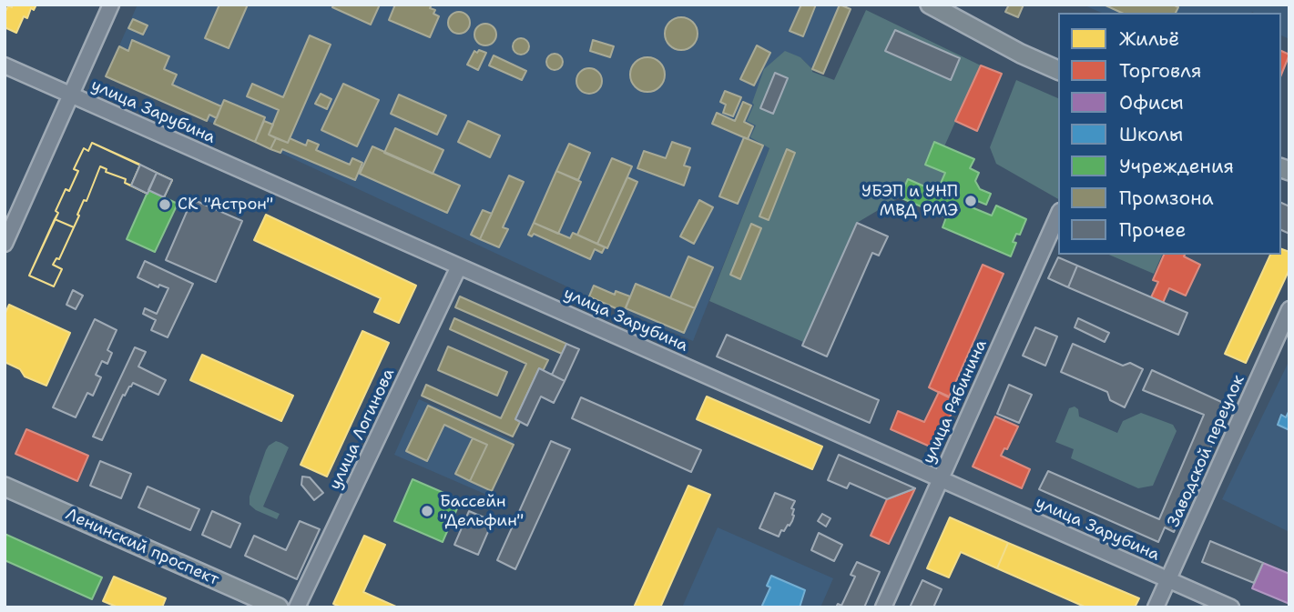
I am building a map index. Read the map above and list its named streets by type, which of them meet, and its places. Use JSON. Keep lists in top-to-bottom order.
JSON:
{
  "streets": {
    "main road": ["Ленинский проспект"],
    "street": [
      "улица Зарубина",
      "улица Рябинина",
      "улица Логинова",
      "Заводской переулок"
    ]
  },
  "crossings": [
    ["улица Зарубина", "улица Рябинина"],
    ["улица Зарубина", "улица Логинова"],
    ["улица Зарубина", "Заводской переулок"]
  ],
  "places": ["УБЭП и УНП МВД РМЭ", "СК \"Астрон\"", "Бассейн \"Дельфин\""],
  "legend": [
    "Жильё",
    "Торговля",
    "Офисы",
    "Школы",
    "Учреждения",
    "Промзона",
    "Прочее"
  ]
}
